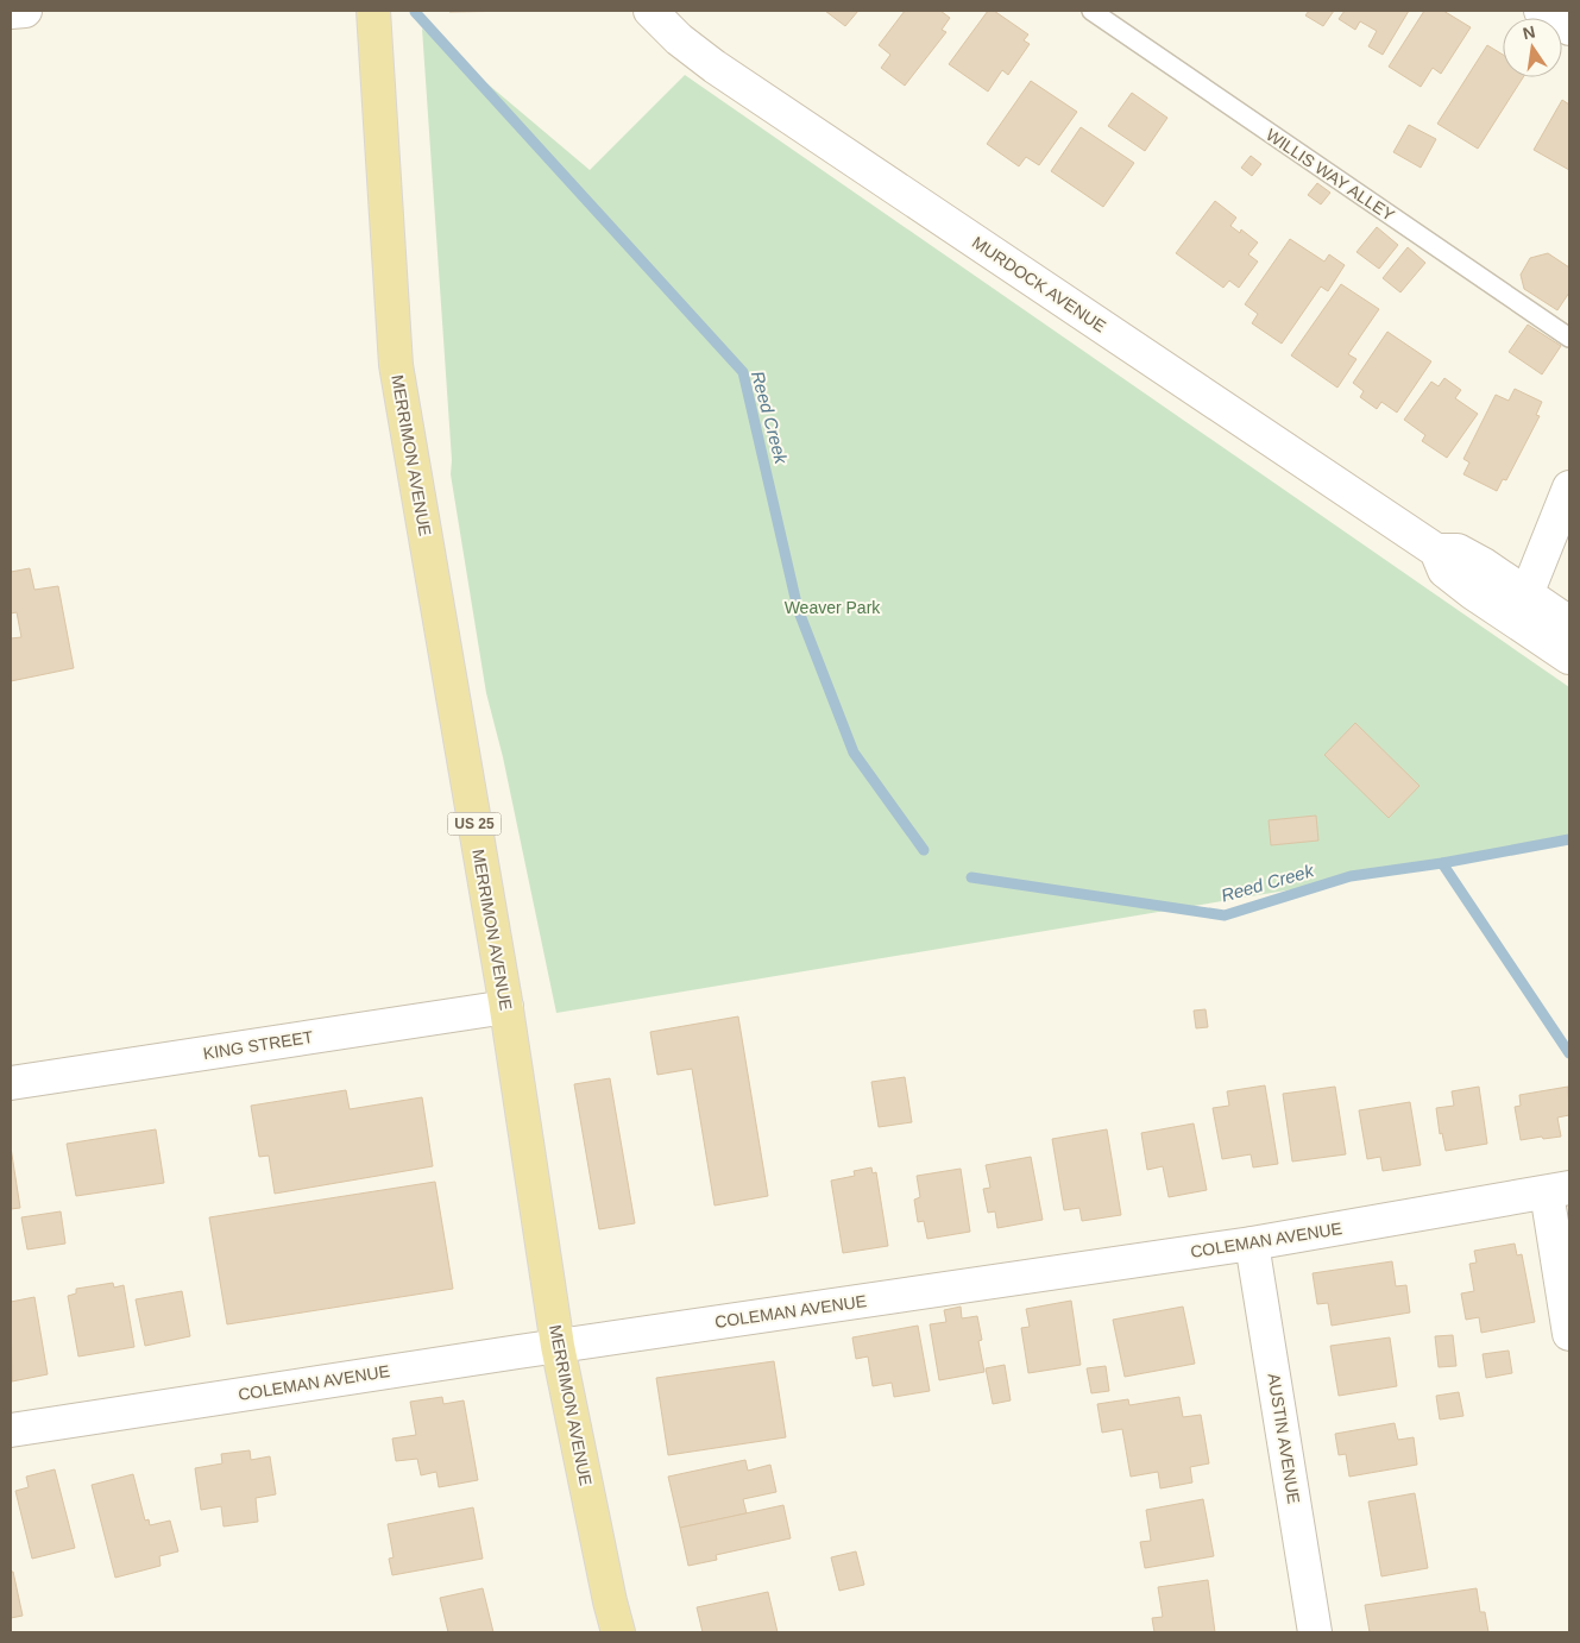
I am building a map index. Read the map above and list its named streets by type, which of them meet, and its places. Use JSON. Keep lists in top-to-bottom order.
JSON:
{
  "streets": {
    "main road": ["MERRIMON AVENUE", "US 25"],
    "street": [
      "MURDOCK AVENUE",
      "KING STREET",
      "COLEMAN AVENUE",
      "AUSTIN AVENUE"
    ],
    "lane": ["WILLIS WAY ALLEY"]
  },
  "crossings": [
    ["MERRIMON AVENUE", "KING STREET"],
    ["MERRIMON AVENUE", "COLEMAN AVENUE"],
    ["COLEMAN AVENUE", "AUSTIN AVENUE"]
  ],
  "water": ["Reed Creek"],
  "parks": ["Weaver Park"],
  "north": "top"
}
